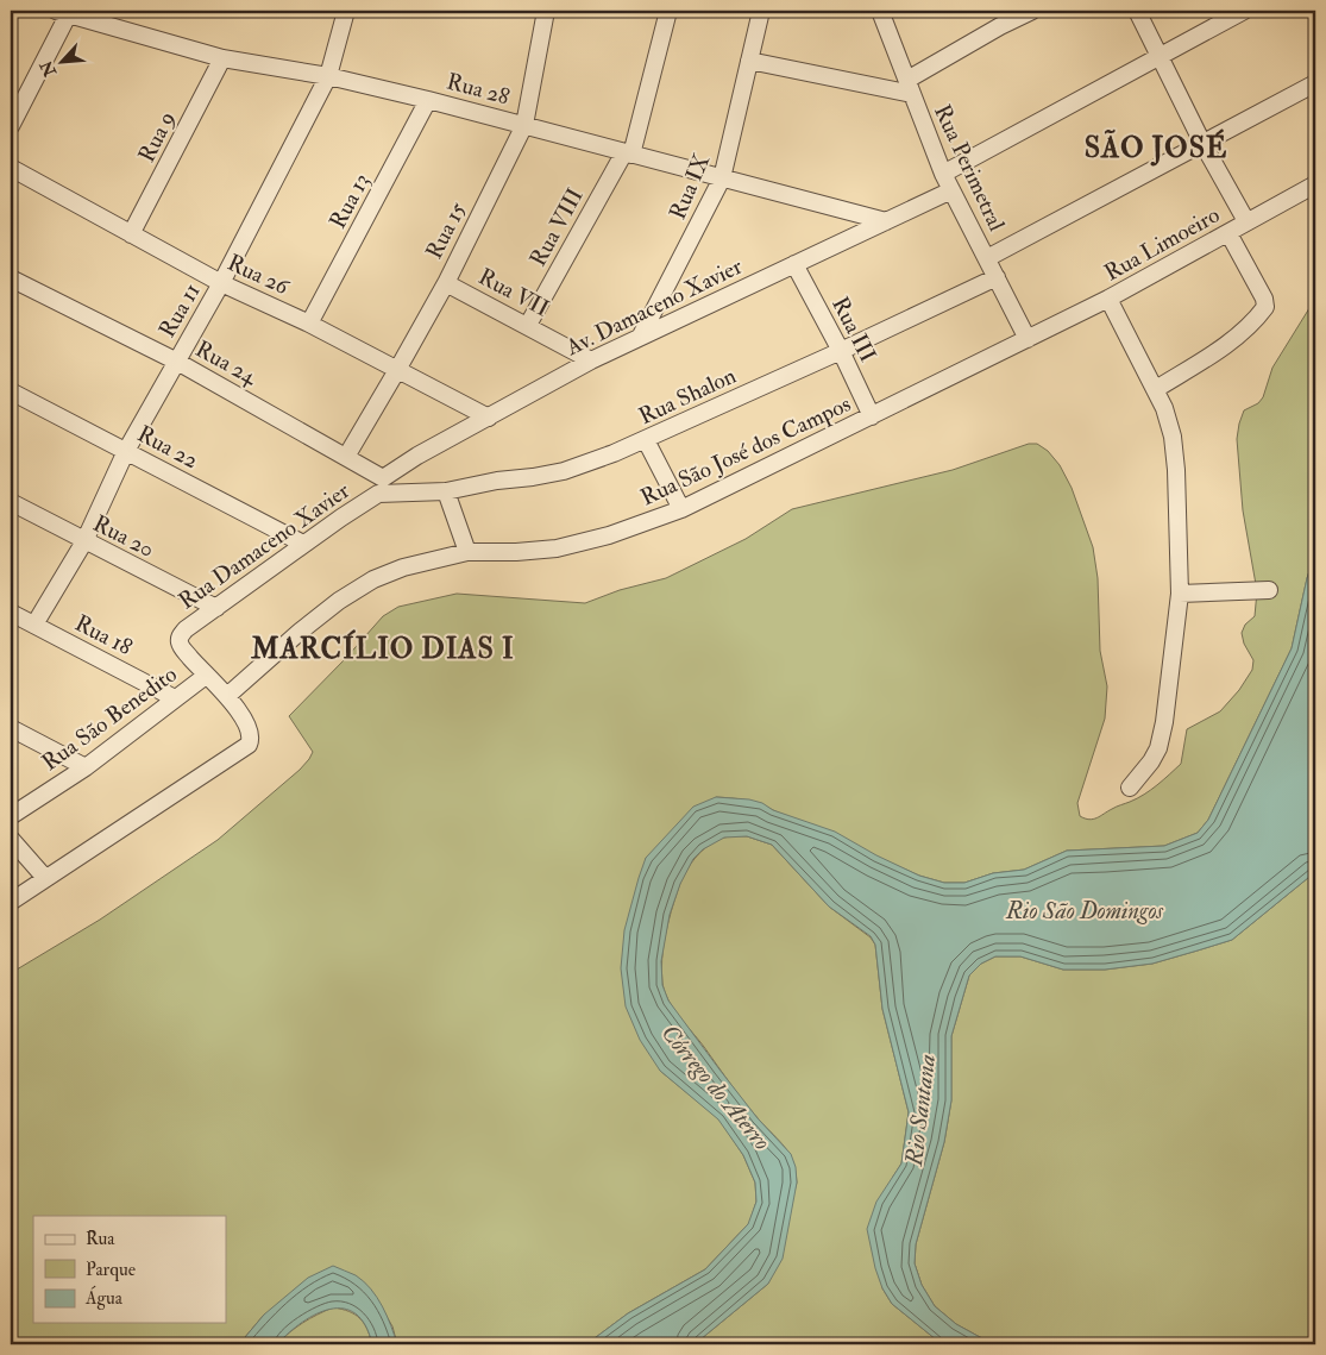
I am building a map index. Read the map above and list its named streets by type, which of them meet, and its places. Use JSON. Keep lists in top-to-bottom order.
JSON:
{
  "streets": {
    "street": [
      "Rua 28",
      "Rua 9",
      "Rua Perimetral",
      "Rua IX",
      "Rua 13",
      "Rua VIII",
      "Rua 15",
      "Rua Limoeiro",
      "Rua 26",
      "Rua VII",
      "Av. Damaceno Xavier",
      "Rua 11",
      "Rua III",
      "Rua 24",
      "Rua Shalon",
      "Rua 22",
      "Rua São José dos Campos",
      "Rua 20",
      "Rua Damaceno Xavier",
      "Rua 18",
      "Rua São Benedito"
    ]
  },
  "crossings": [
    ["Rua 28", "Rua 9"],
    ["Rua 28", "Rua IX"],
    ["Rua 28", "Rua 13"],
    ["Rua 28", "Rua VIII"],
    ["Rua 28", "Rua 15"],
    ["Rua 28", "Av. Damaceno Xavier"],
    ["Rua 28", "Rua 11"],
    ["Rua 9", "Rua 26"],
    ["Rua Perimetral", "Rua Limoeiro"],
    ["Rua Perimetral", "Av. Damaceno Xavier"],
    ["Rua Perimetral", "Rua Shalon"],
    ["Rua Perimetral", "Rua São José dos Campos"],
    ["Rua IX", "Av. Damaceno Xavier"],
    ["Rua 13", "Rua 26"],
    ["Rua VIII", "Rua VII"],
    ["Rua 15", "Rua 26"],
    ["Rua 15", "Rua VII"],
    ["Rua 15", "Rua 24"],
    ["Rua Limoeiro", "Rua São José dos Campos"],
    ["Rua 26", "Av. Damaceno Xavier"],
    ["Rua 26", "Rua 11"],
    ["Rua VII", "Av. Damaceno Xavier"],
    ["Av. Damaceno Xavier", "Rua III"],
    ["Av. Damaceno Xavier", "Rua 24"],
    ["Av. Damaceno Xavier", "Rua Shalon"],
    ["Av. Damaceno Xavier", "Rua Damaceno Xavier"],
    ["Rua 11", "Rua 24"],
    ["Rua 11", "Rua 22"],
    ["Rua 11", "Rua 20"],
    ["Rua 11", "Rua 18"],
    ["Rua III", "Rua Shalon"],
    ["Rua III", "Rua São José dos Campos"],
    ["Rua 24", "Rua Shalon"],
    ["Rua 24", "Rua Damaceno Xavier"],
    ["Rua Shalon", "Rua Damaceno Xavier"],
    ["Rua 22", "Rua Damaceno Xavier"],
    ["Rua 20", "Rua Damaceno Xavier"],
    ["Rua Damaceno Xavier", "Rua São Benedito"],
    ["Rua 18", "Rua São Benedito"]
  ],
  "districts": ["SÃO JOSÉ", "MARCÍLIO DIAS I"],
  "water": ["Rio São Domingos", "Córrego do Aterro", "Rio Santana"],
  "legend": ["Rua", "Parque", "Água"],
  "north": "bottom left"
}
